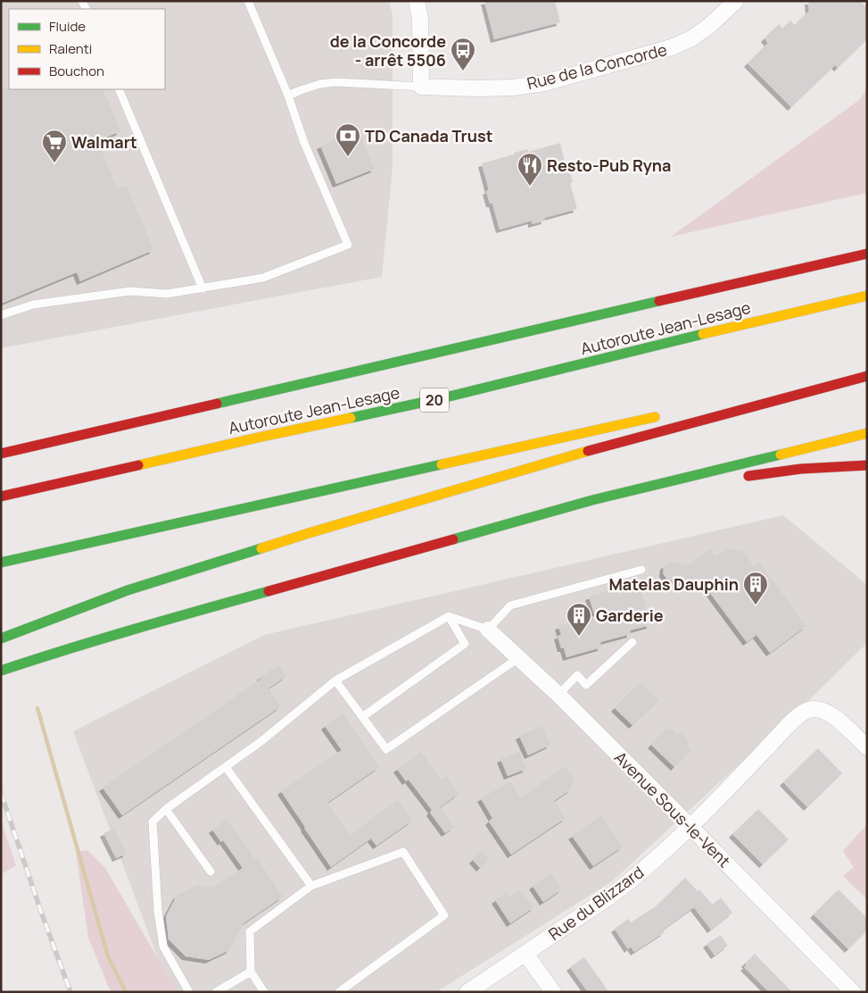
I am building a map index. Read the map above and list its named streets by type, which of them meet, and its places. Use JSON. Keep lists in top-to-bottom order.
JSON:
{
  "streets": {
    "highway": ["Autoroute Jean-Lesage", "20"],
    "street": ["Rue de la Concorde", "Avenue Sous-le-Vent", "Rue du Blizzard"]
  },
  "crossings": [
    ["Avenue Sous-le-Vent", "Rue du Blizzard"]
  ],
  "places": {
    "bus stop": ["de la Concorde - arrêt 5506"],
    "bank": ["TD Canada Trust"],
    "supermarket": ["Walmart"],
    "restaurant": ["Resto-Pub Ryna"],
    "building": ["Matelas Dauphin", "Garderie"]
  },
  "legend": ["Fluide", "Ralenti", "Bouchon"]
}
